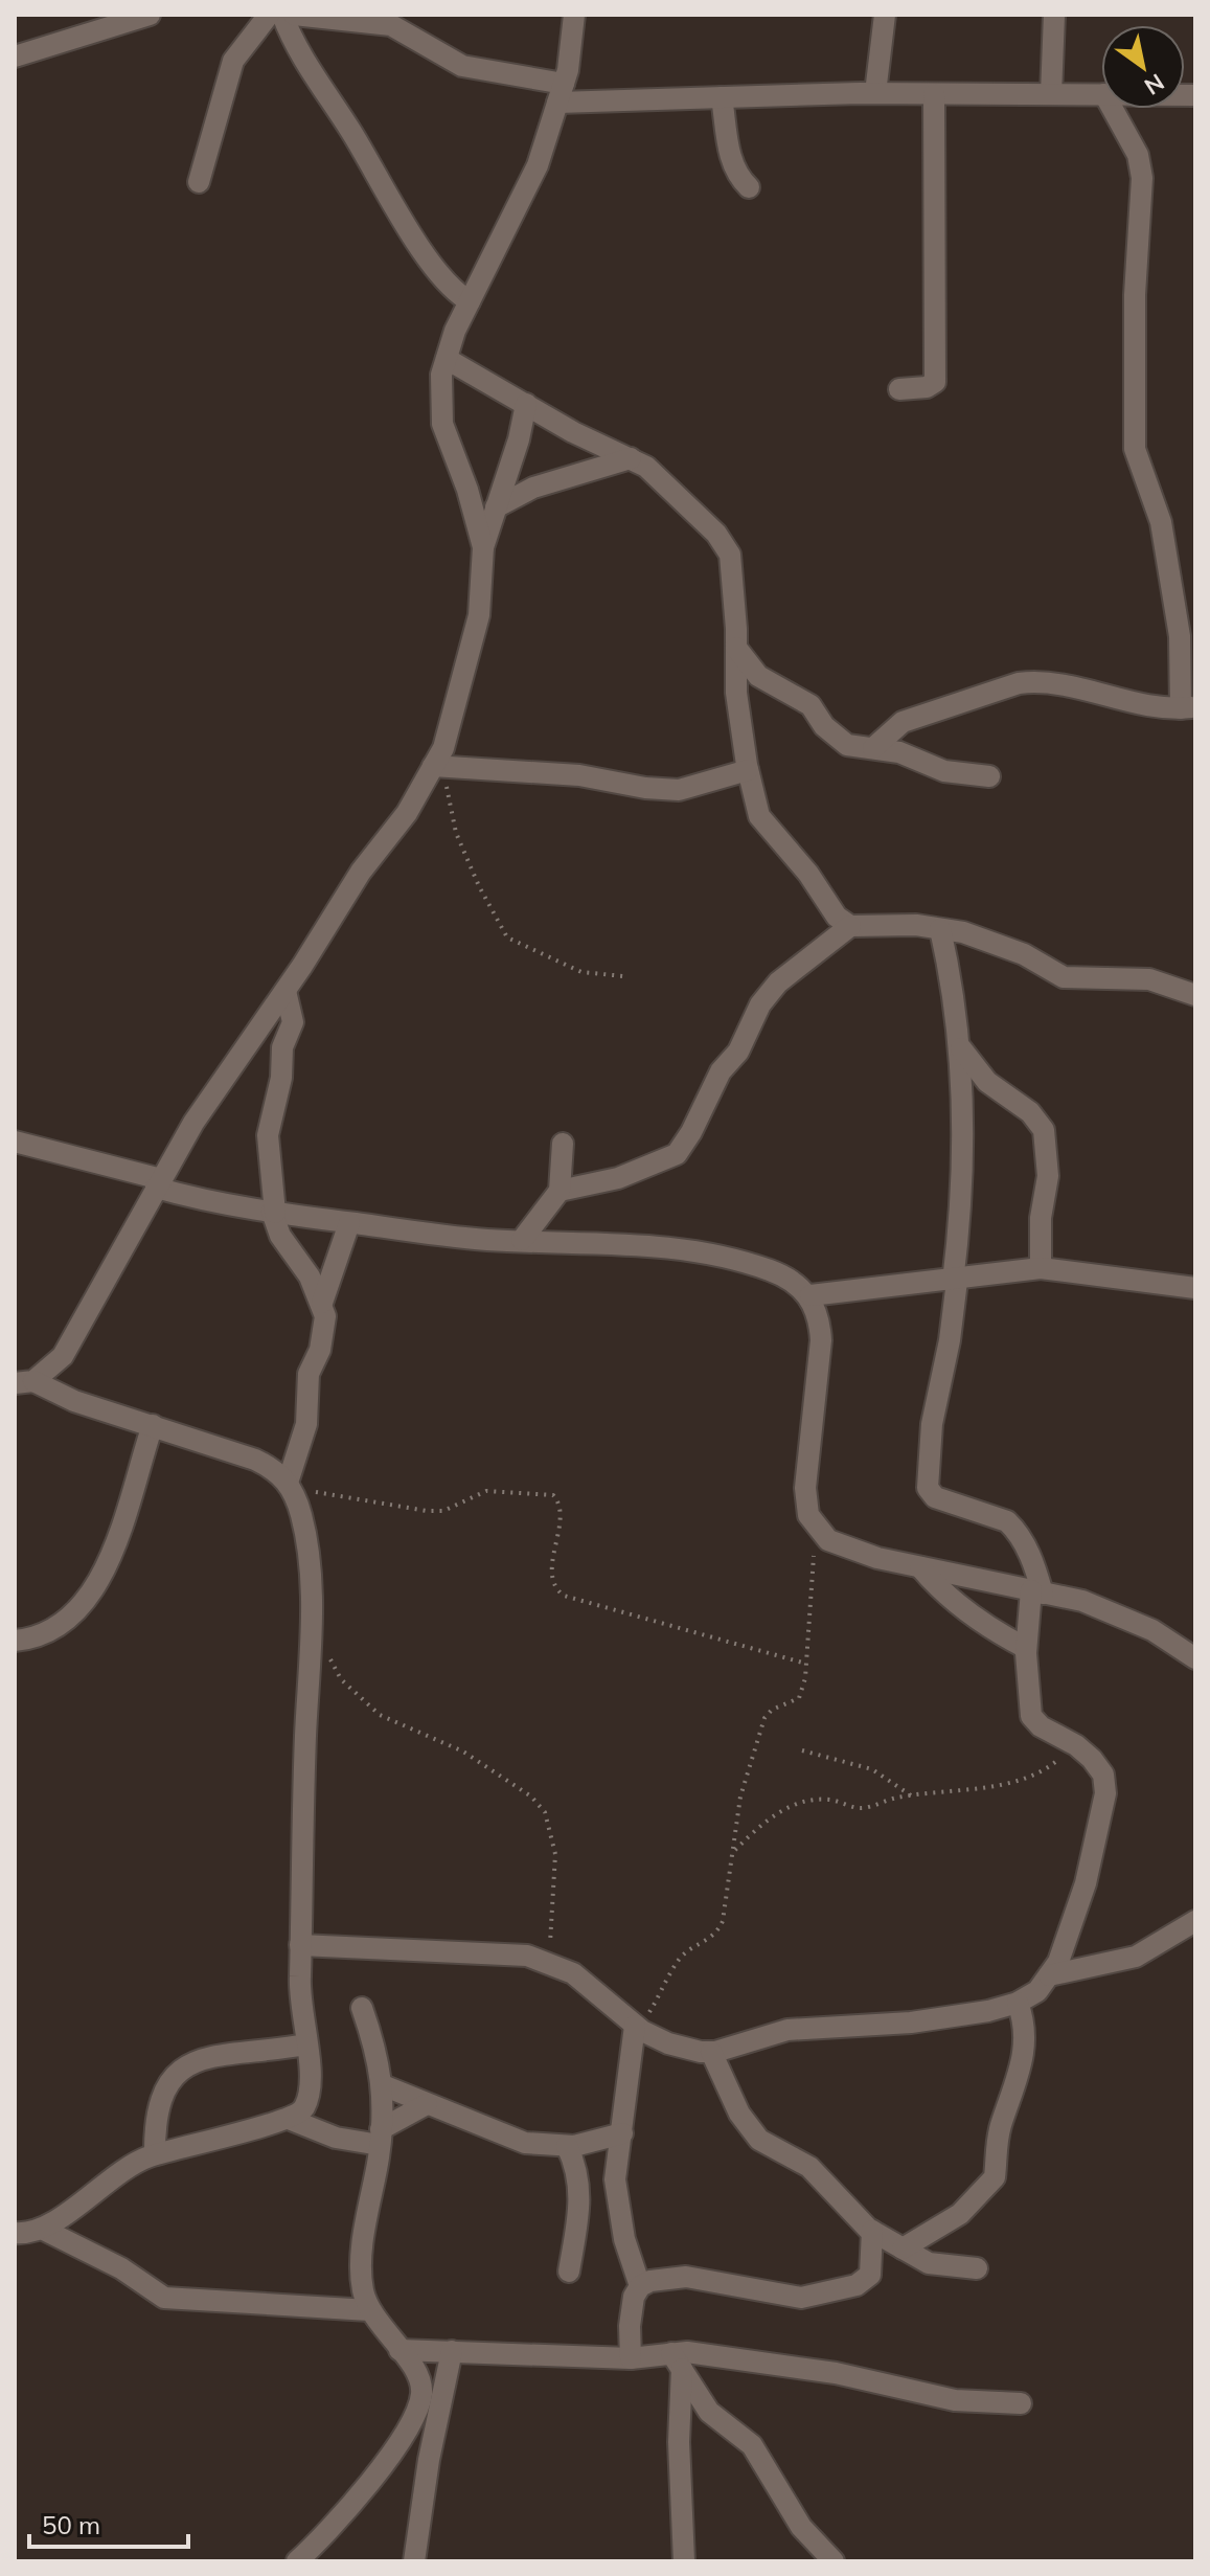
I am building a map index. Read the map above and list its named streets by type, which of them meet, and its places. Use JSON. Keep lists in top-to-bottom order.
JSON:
{
  "scale_bar": "50 m",
  "north": "bottom right"
}
